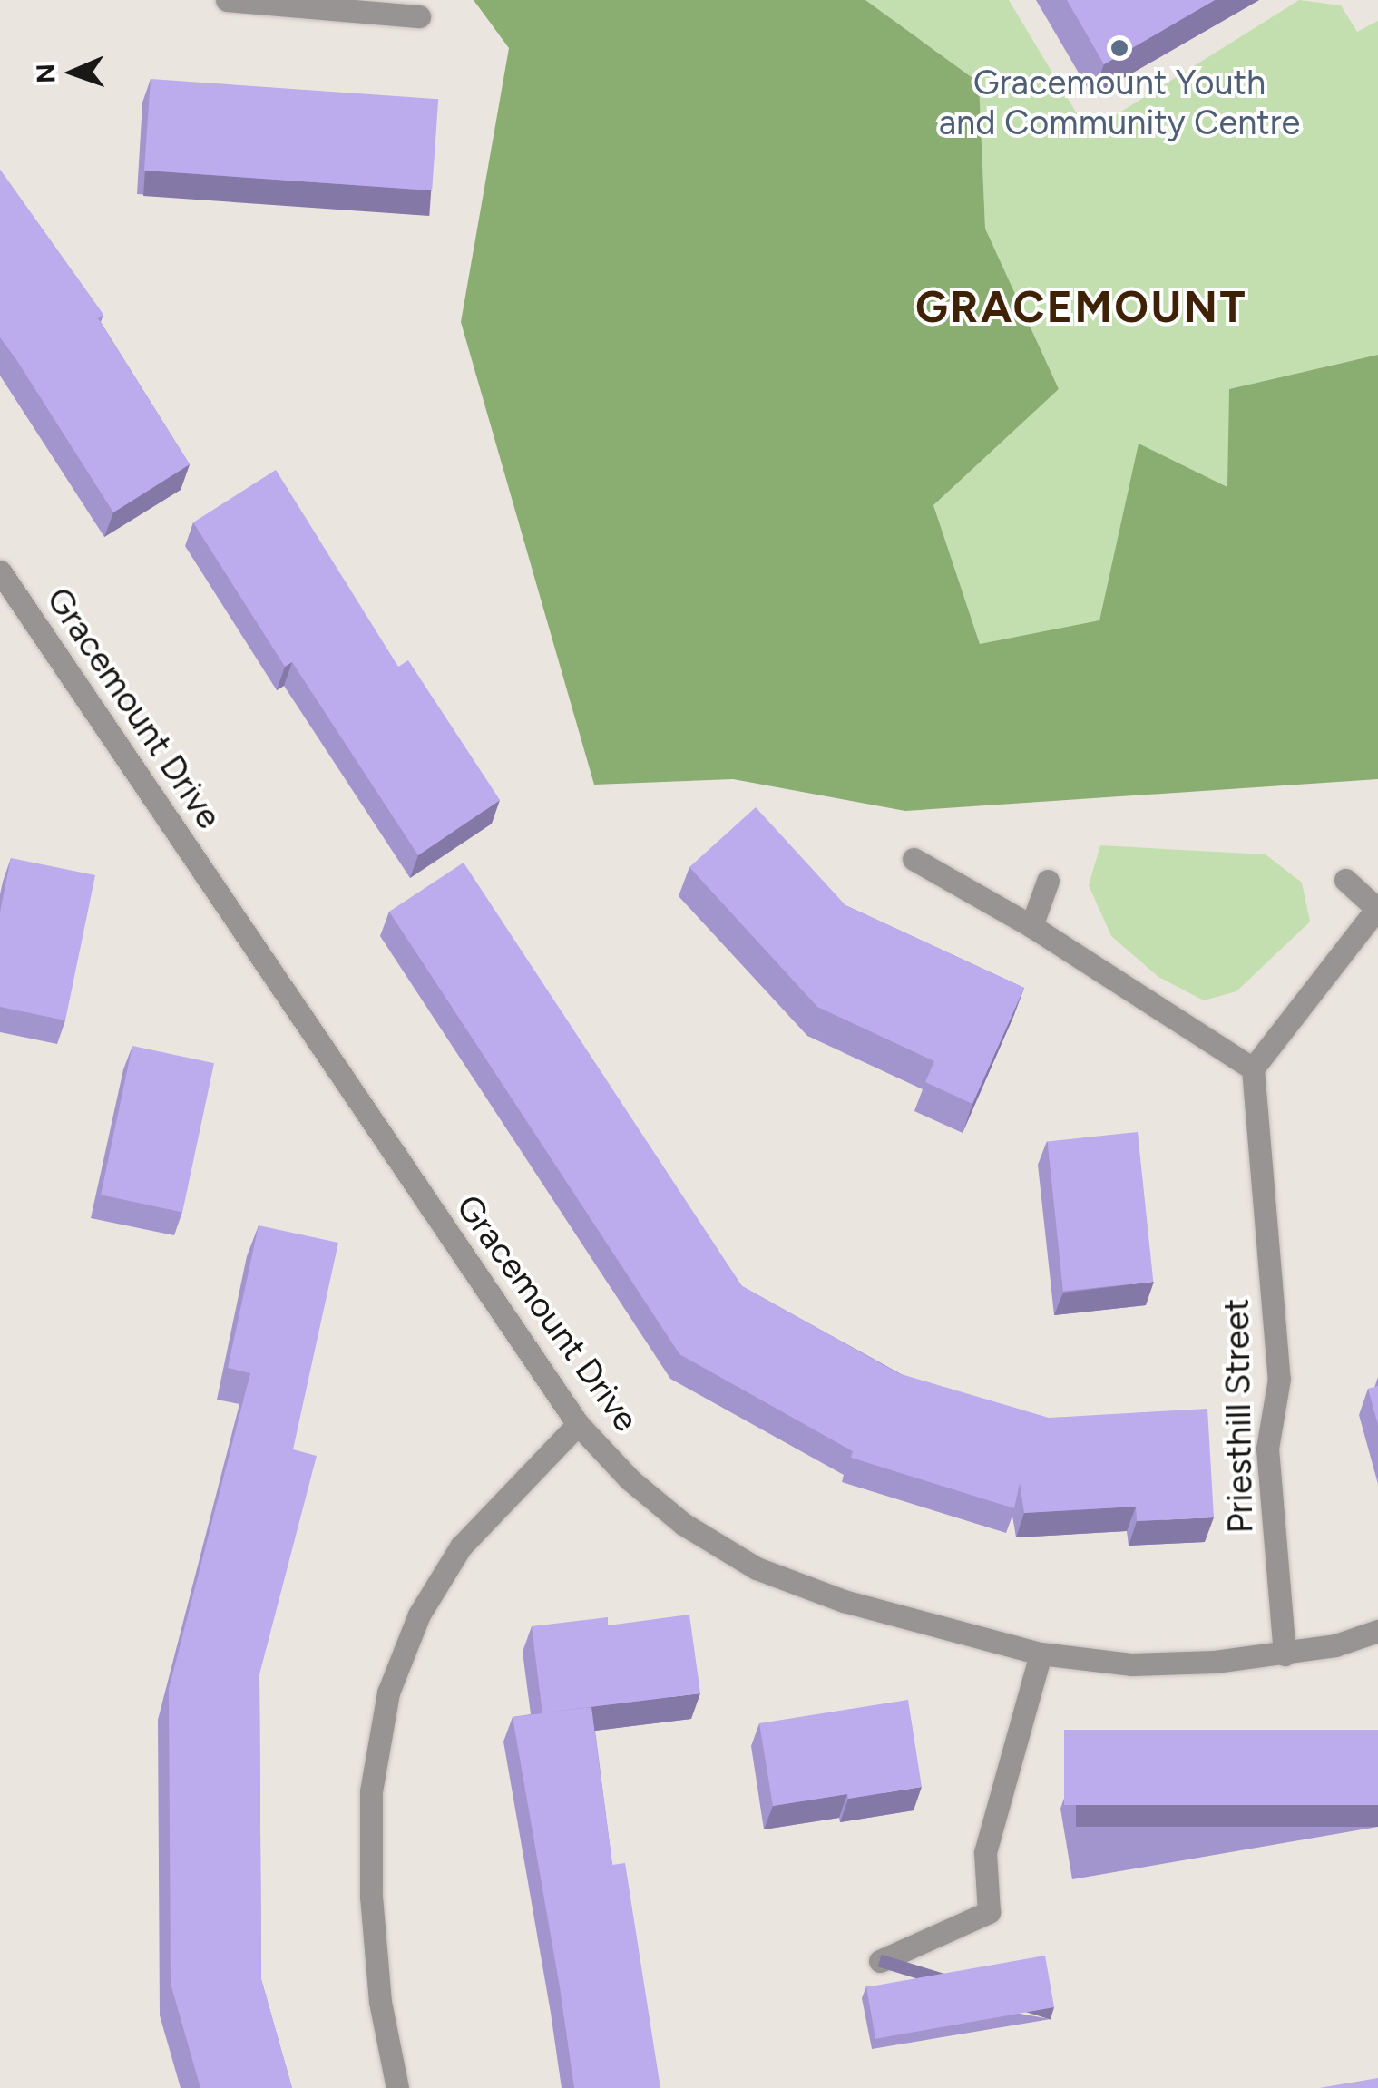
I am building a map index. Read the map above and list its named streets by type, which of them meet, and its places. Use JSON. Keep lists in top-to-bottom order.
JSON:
{
  "streets": {
    "street": ["Gracemount Drive", "Priesthill Street"]
  },
  "crossings": [
    ["Gracemount Drive", "Priesthill Street"]
  ],
  "districts": ["GRACEMOUNT"],
  "places": ["Gracemount Youth and Community Centre"],
  "north": "left"
}
